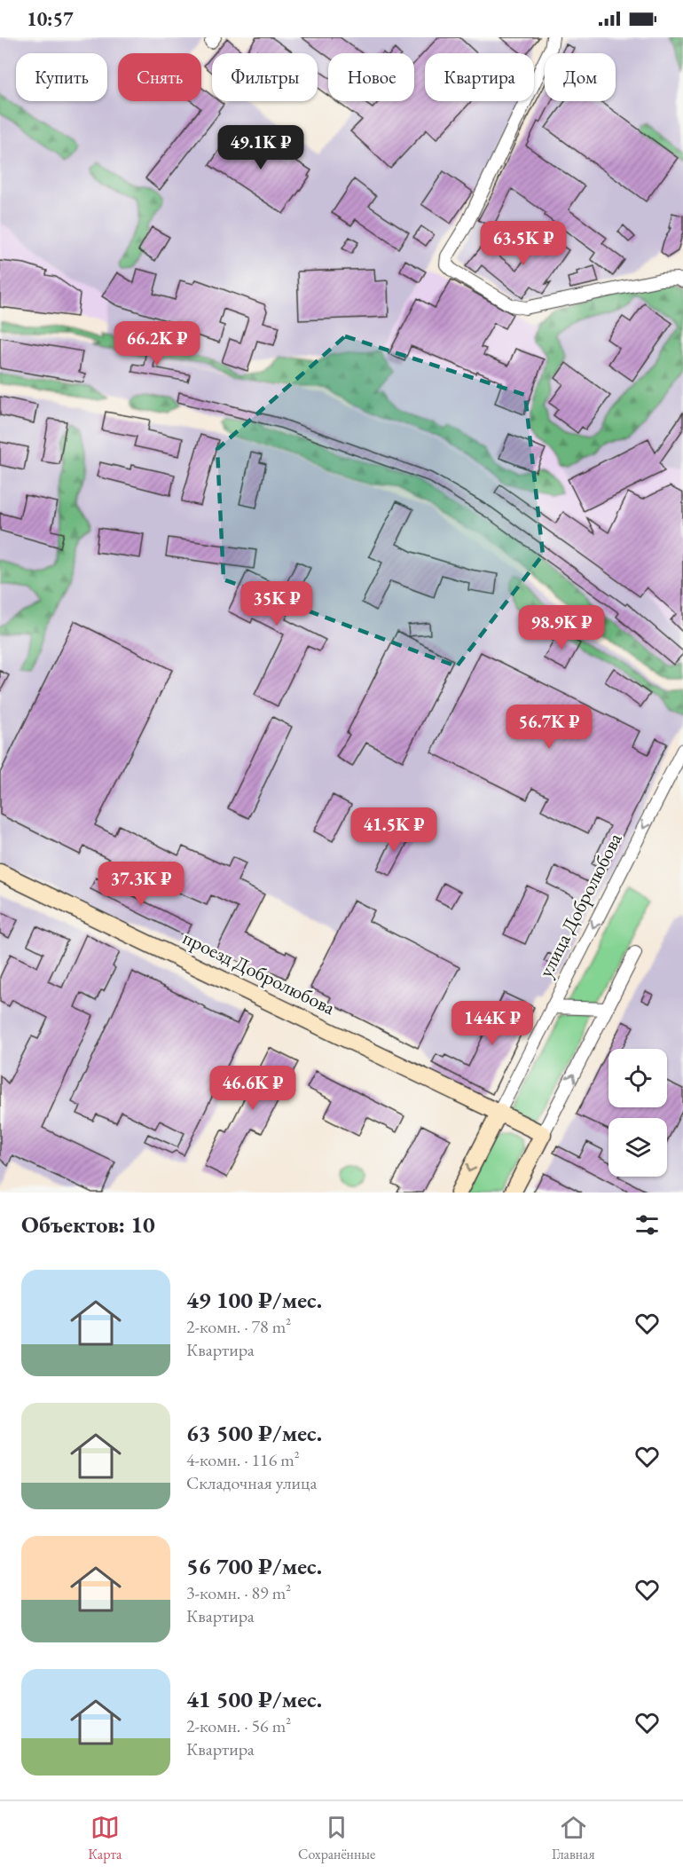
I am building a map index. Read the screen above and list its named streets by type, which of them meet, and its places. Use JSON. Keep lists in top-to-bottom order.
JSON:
{
  "streets": {
    "street": ["улица Добролюбова", "проезд Добролюбова"]
  },
  "crossings": [
    ["улица Добролюбова", "проезд Добролюбова"]
  ],
  "page": {
    "status": "10:57",
    "chip": [
      "Купить",
      "Снять",
      "Фильтры",
      "Новое",
      "Квартира",
      "Дом"
    ],
    "price": [
      "49.1K ₽",
      "63.5K ₽",
      "66.2K ₽",
      "35K ₽",
      "98.9K ₽",
      "56.7K ₽",
      "41.5K ₽",
      "37.3K ₽",
      "144K ₽",
      "46.6K ₽"
    ],
    "heading": "Объектов: 10",
    "list": [
      {
        "name": "49 100 ₽/мес.",
        "note": "2-комн. · 78 m² · Квартира"
      },
      {
        "name": "63 500 ₽/мес.",
        "note": "4-комн. · 116 m² · Складочная улица"
      },
      {
        "name": "56 700 ₽/мес.",
        "note": "3-комн. · 89 m² · Квартира"
      },
      {
        "name": "41 500 ₽/мес.",
        "note": "2-комн. · 56 m² · Квартира"
      }
    ],
    "tabs": ["Карта", "Сохранённые", "Главная"]
  }
}
